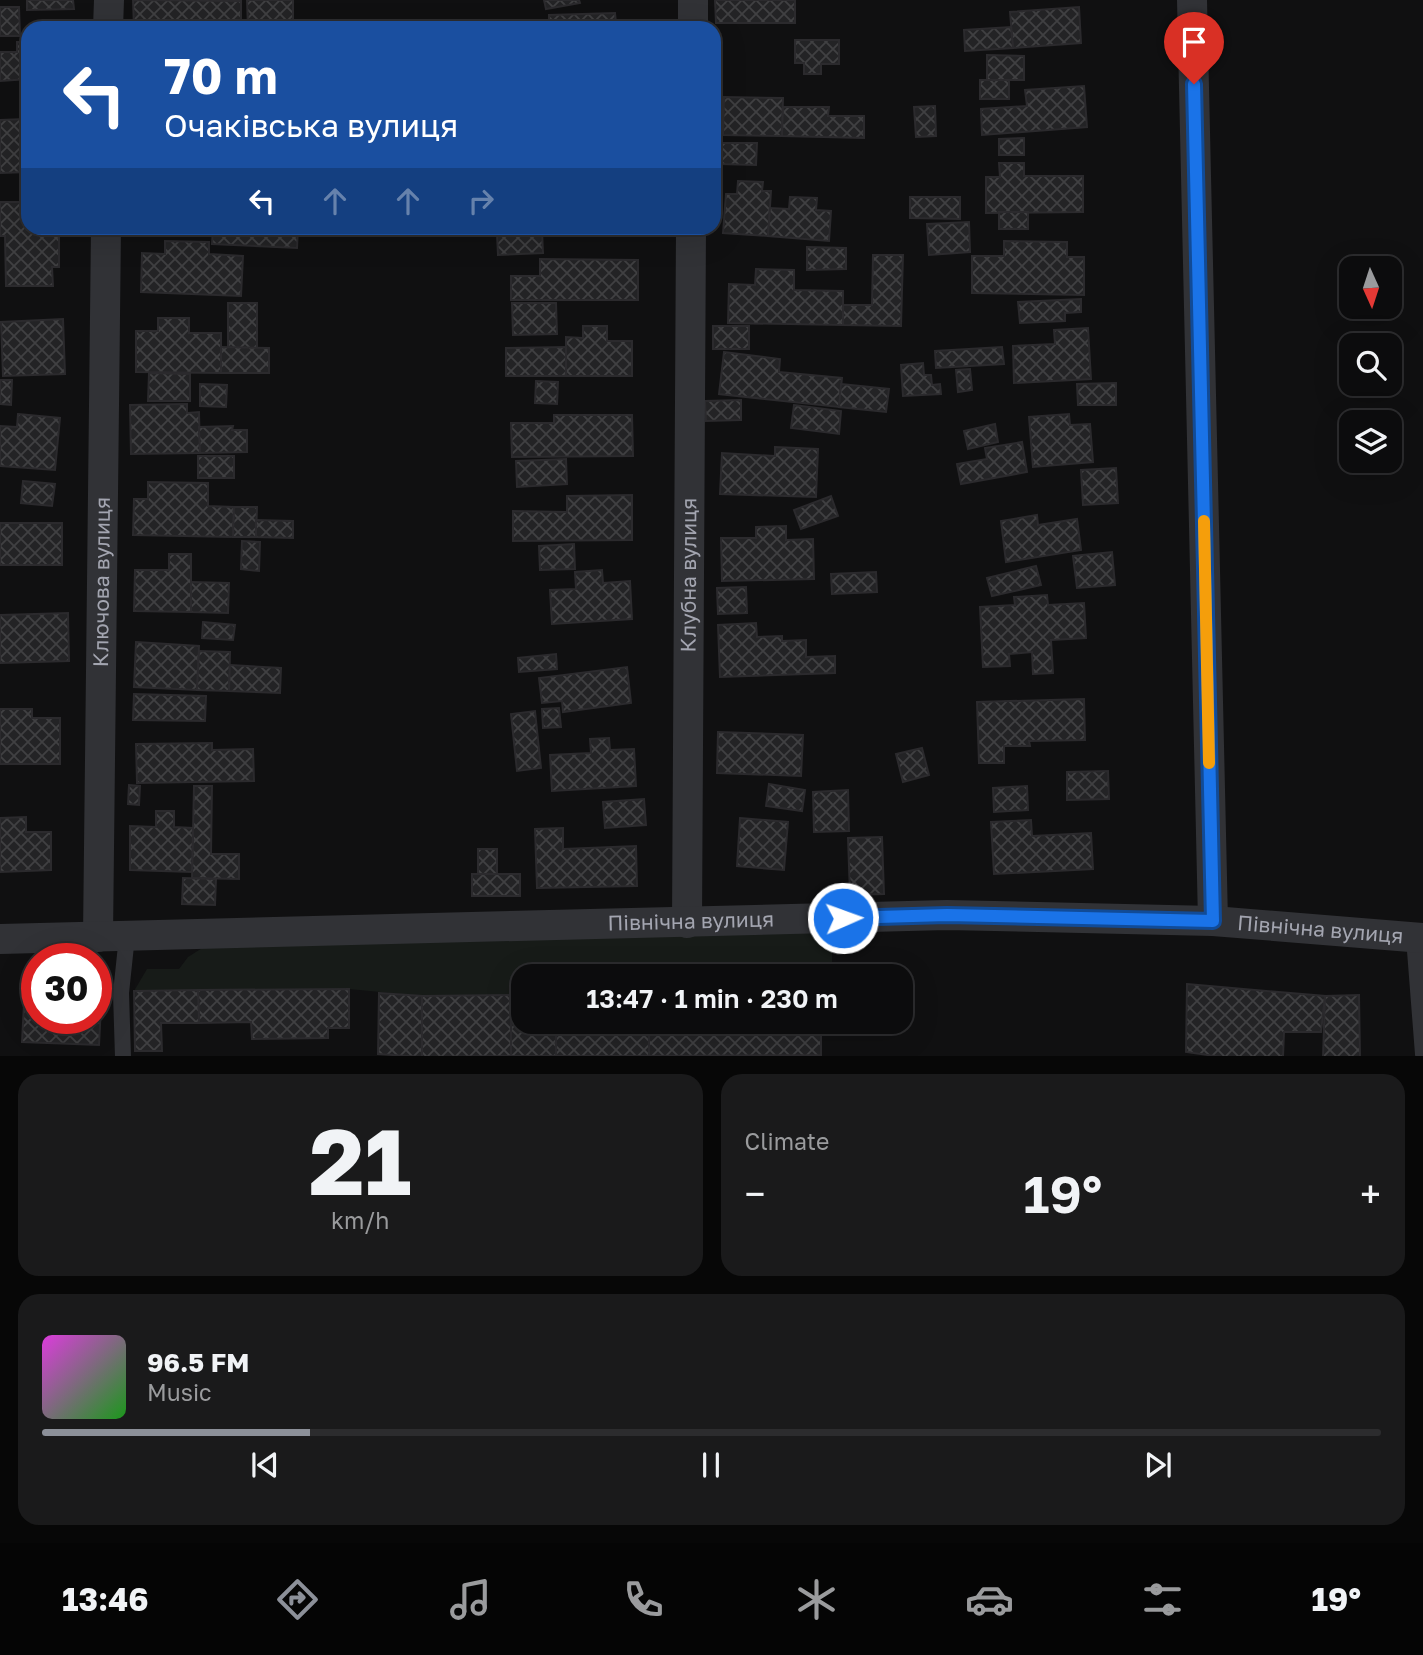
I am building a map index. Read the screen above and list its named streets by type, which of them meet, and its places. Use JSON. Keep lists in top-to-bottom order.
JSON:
{
  "streets": {
    "street": ["Клубна вулиця", "Ключова вулиця", "Північна вулиця"]
  },
  "crossings": [
    ["Клубна вулиця", "Північна вулиця"],
    ["Ключова вулиця", "Північна вулиця"]
  ],
  "north": "bottom",
  "page": {
    "turn": ["70 m", "Очаківська вулиця"],
    "limit": "30",
    "trip": "13:47 · 1 min · 230 m",
    "tile": [
      ["21", "km/h"],
      "Climate"
    ],
    "heat": ["−", "19°", "+"],
    "song": ["96.5 FM", "Music"],
    "tabs": ["13:46", "19°"]
  }
}
